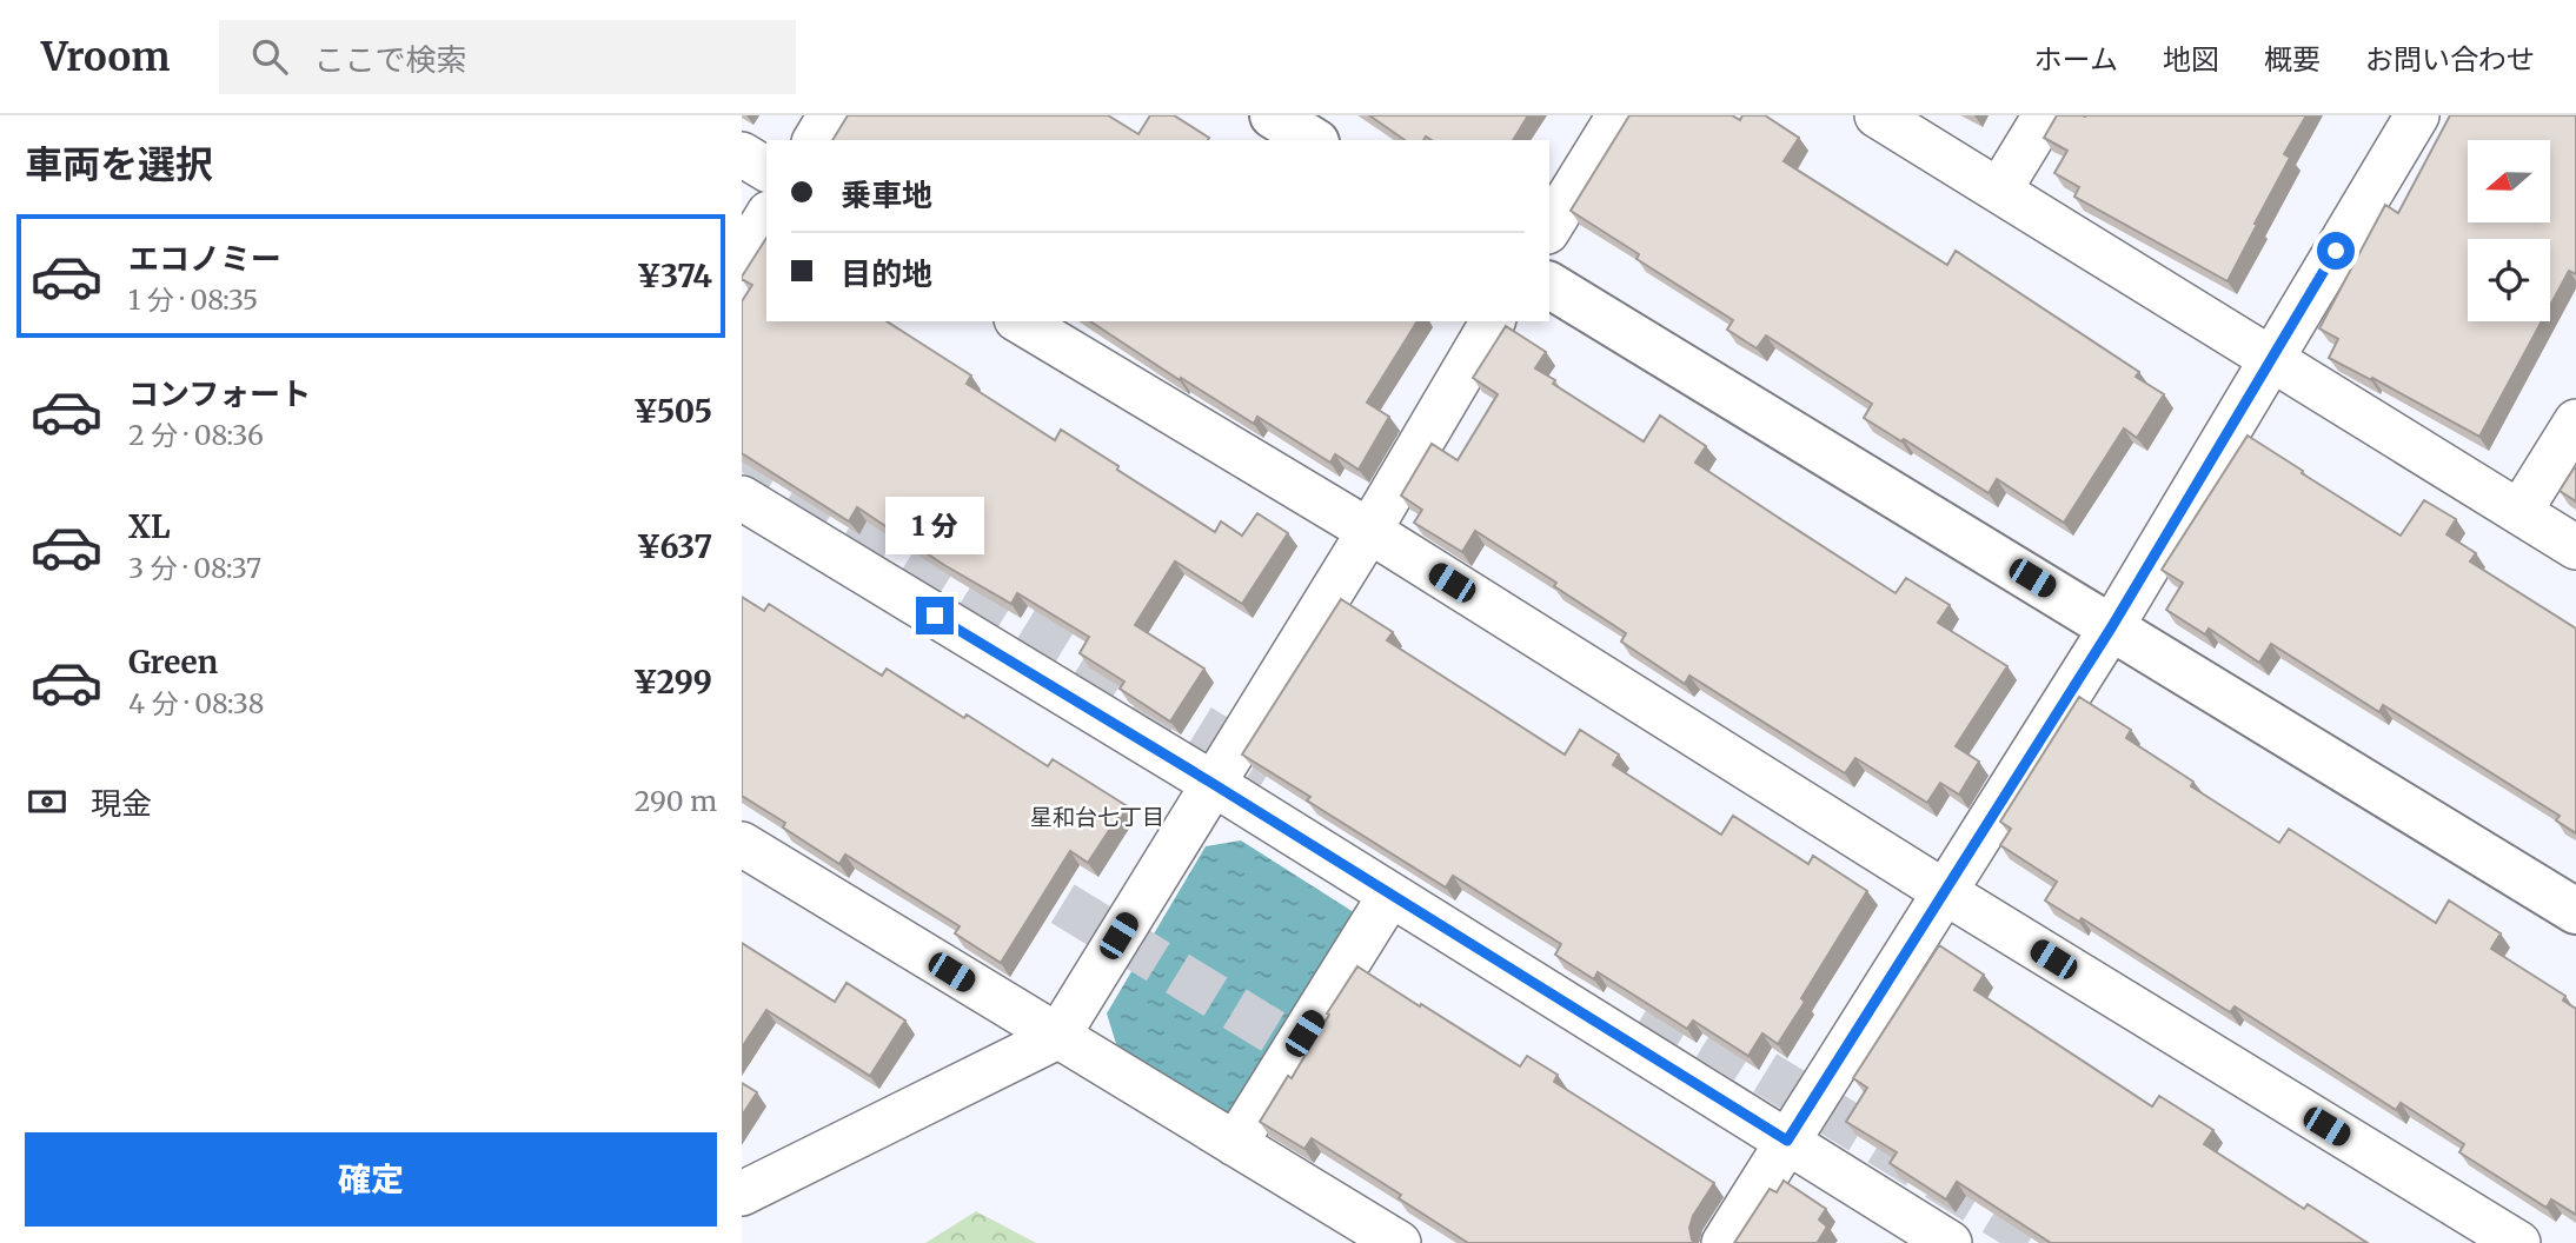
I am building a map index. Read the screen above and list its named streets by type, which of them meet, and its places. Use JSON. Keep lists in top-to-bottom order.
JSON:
{
  "districts": ["星和台七丁目"],
  "north": "left",
  "page": {
    "header": "Vroom",
    "search": "ここで検索",
    "nav": [
      "ホーム",
      "地図",
      "概要",
      "お問い合わせ"
    ],
    "heading": "車両を選択",
    "banner": ["乗車地", "目的地"],
    "list": [
      {
        "name": "エコノミー",
        "note": "1 分 · 08:35",
        "value": "¥374"
      },
      {
        "name": "コンフォート",
        "note": "2 分 · 08:36",
        "value": "¥505"
      },
      {
        "name": "XL",
        "note": "3 分 · 08:37",
        "value": "¥637"
      },
      {
        "name": "Green",
        "note": "4 分 · 08:38",
        "value": "¥299"
      }
    ],
    "bubble": "1 分",
    "pay": ["現金", "290 m"],
    "buttons": "確定"
  }
}
